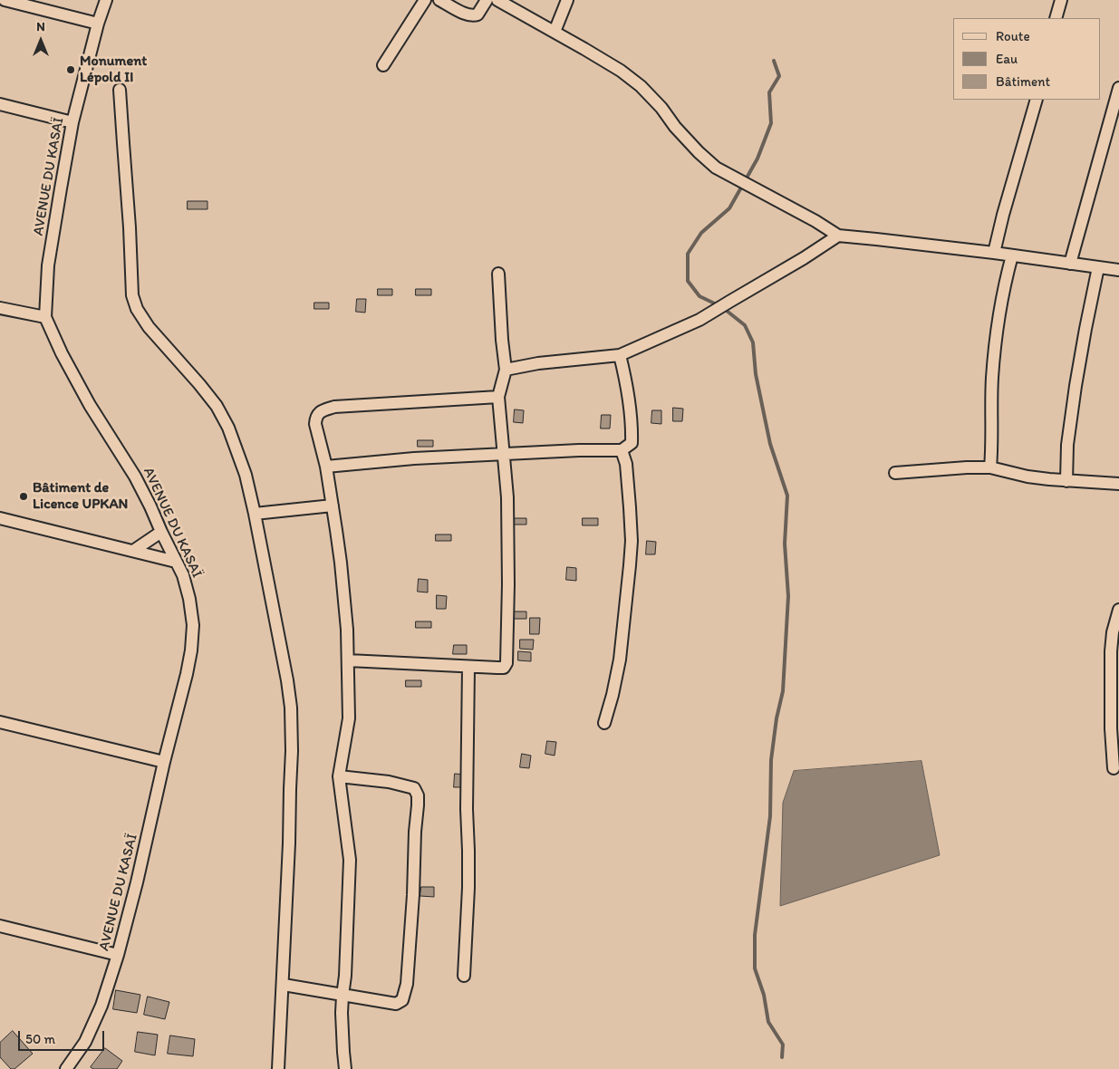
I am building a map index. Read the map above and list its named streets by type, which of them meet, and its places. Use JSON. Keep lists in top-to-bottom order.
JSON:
{
  "streets": {
    "street": ["AVENUE DU KASAÏ"]
  },
  "places": ["Monument Lépold II", "Bâtiment de Licence UPKAN"],
  "legend": ["Route", "Eau", "Bâtiment"],
  "scale_bar": "50 m",
  "north": "top"
}
